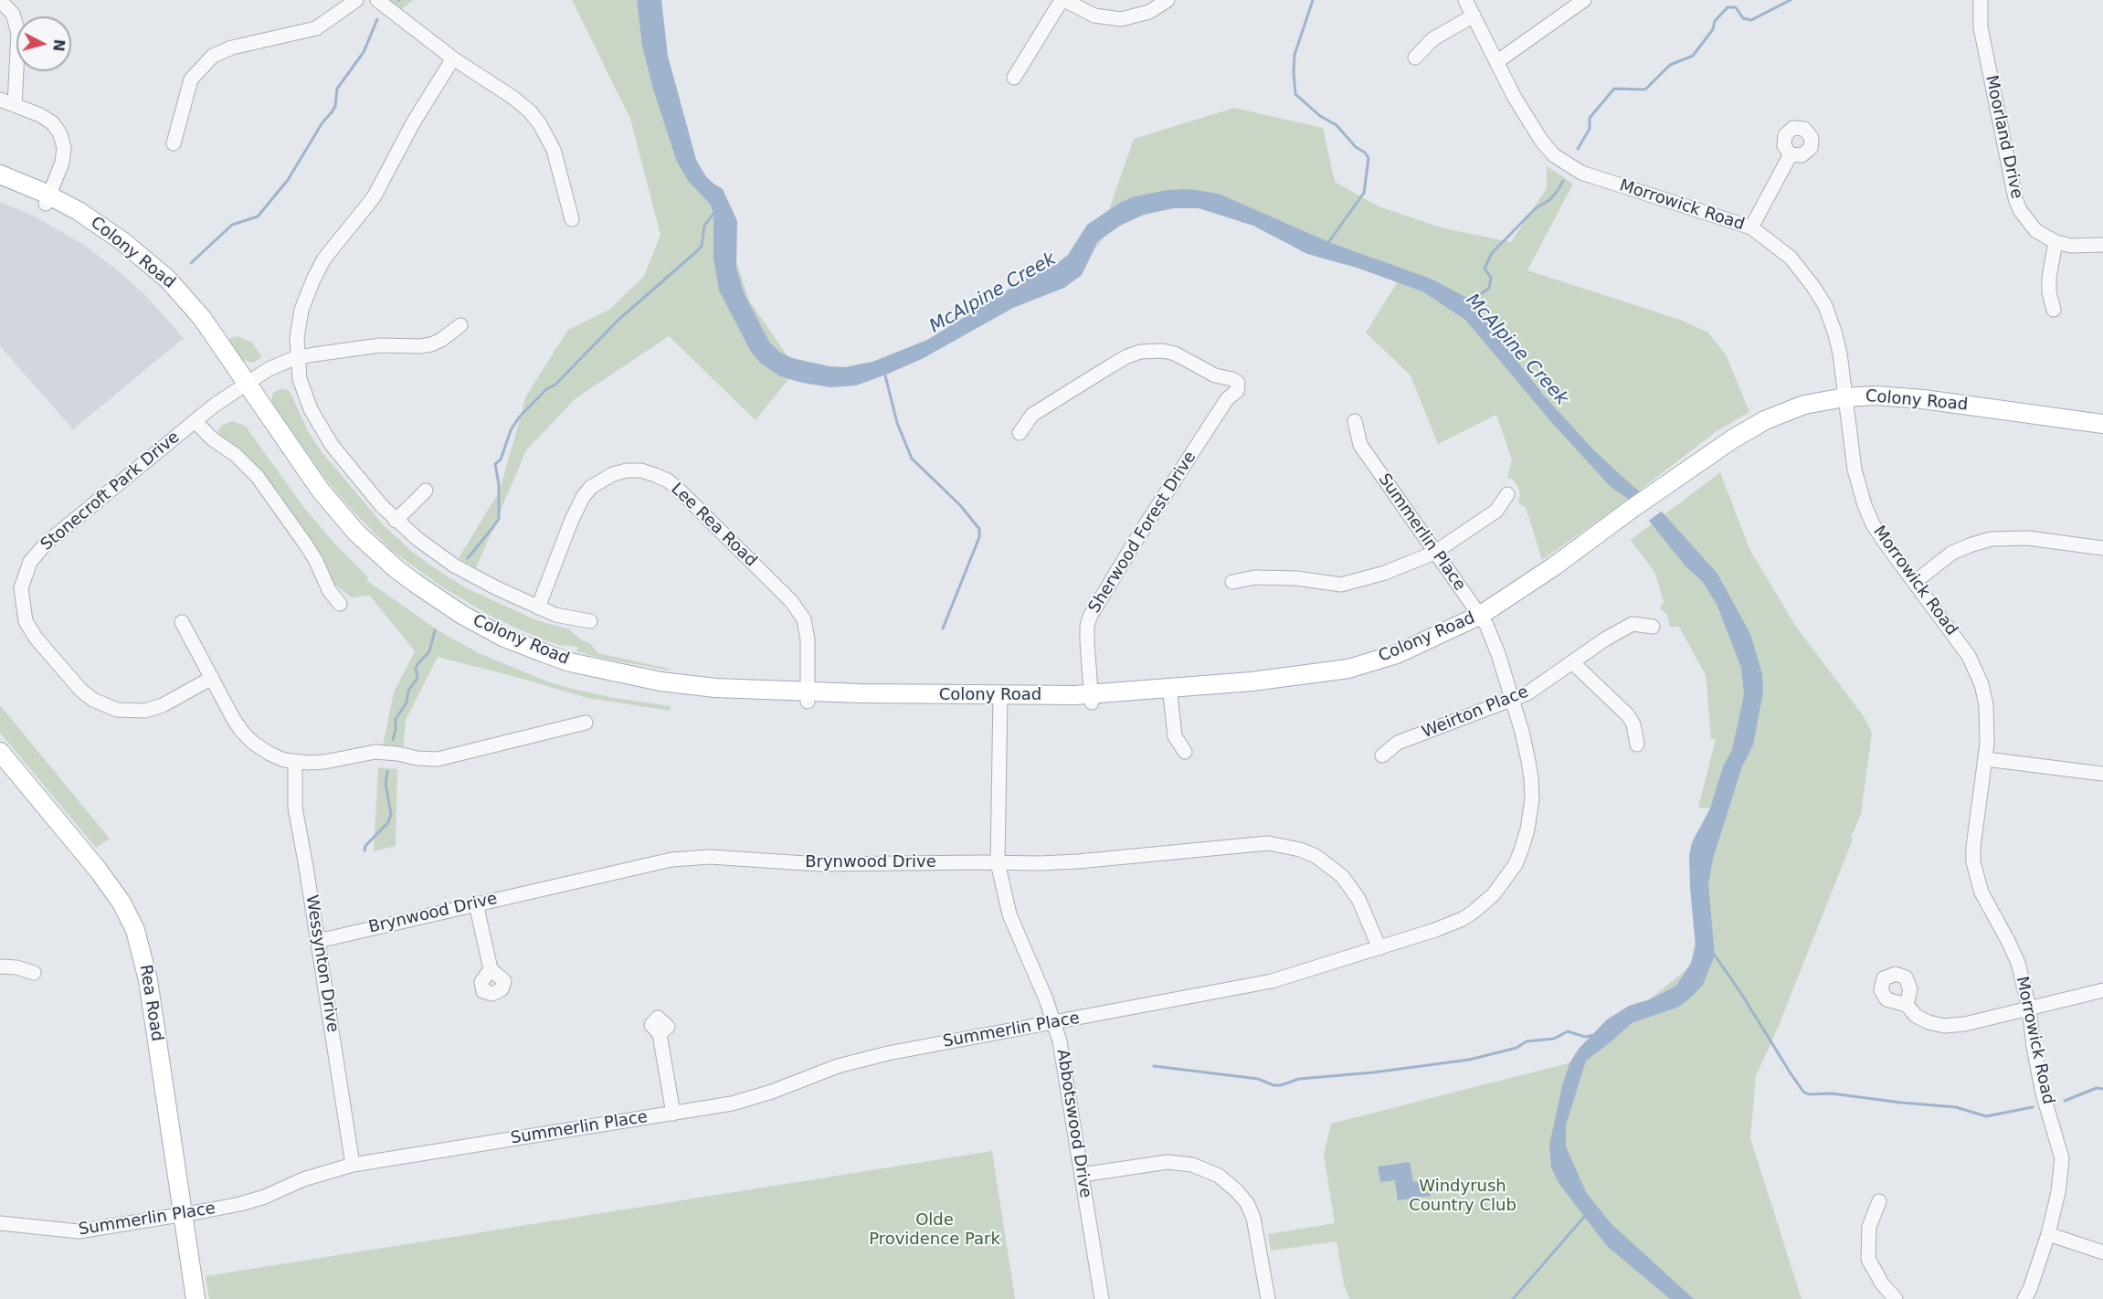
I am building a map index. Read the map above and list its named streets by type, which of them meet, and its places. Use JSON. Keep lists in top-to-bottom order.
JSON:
{
  "streets": {
    "main road": ["Colony Road", "Rea Road"],
    "street": [
      "Moorland Drive",
      "Morrowick Road",
      "Stonecroft Park Drive",
      "Lee Rea Road",
      "Sherwood Forest Drive",
      "Summerlin Place",
      "Weirton Place",
      "Brynwood Drive",
      "Wessynton Drive",
      "Abbotswood Drive"
    ]
  },
  "crossings": [
    ["Morrowick Road", "Colony Road"],
    ["Colony Road", "Stonecroft Park Drive"],
    ["Colony Road", "Lee Rea Road"],
    ["Colony Road", "Sherwood Forest Drive"],
    ["Colony Road", "Summerlin Place"],
    ["Colony Road", "Abbotswood Drive"],
    ["Summerlin Place", "Weirton Place"],
    ["Summerlin Place", "Brynwood Drive"],
    ["Summerlin Place", "Wessynton Drive"],
    ["Summerlin Place", "Rea Road"],
    ["Summerlin Place", "Abbotswood Drive"],
    ["Brynwood Drive", "Wessynton Drive"],
    ["Brynwood Drive", "Abbotswood Drive"]
  ],
  "water": ["McAlpine Creek"],
  "parks": ["Windyrush Country Club", "Olde Providence Park"],
  "north": "right"
}
